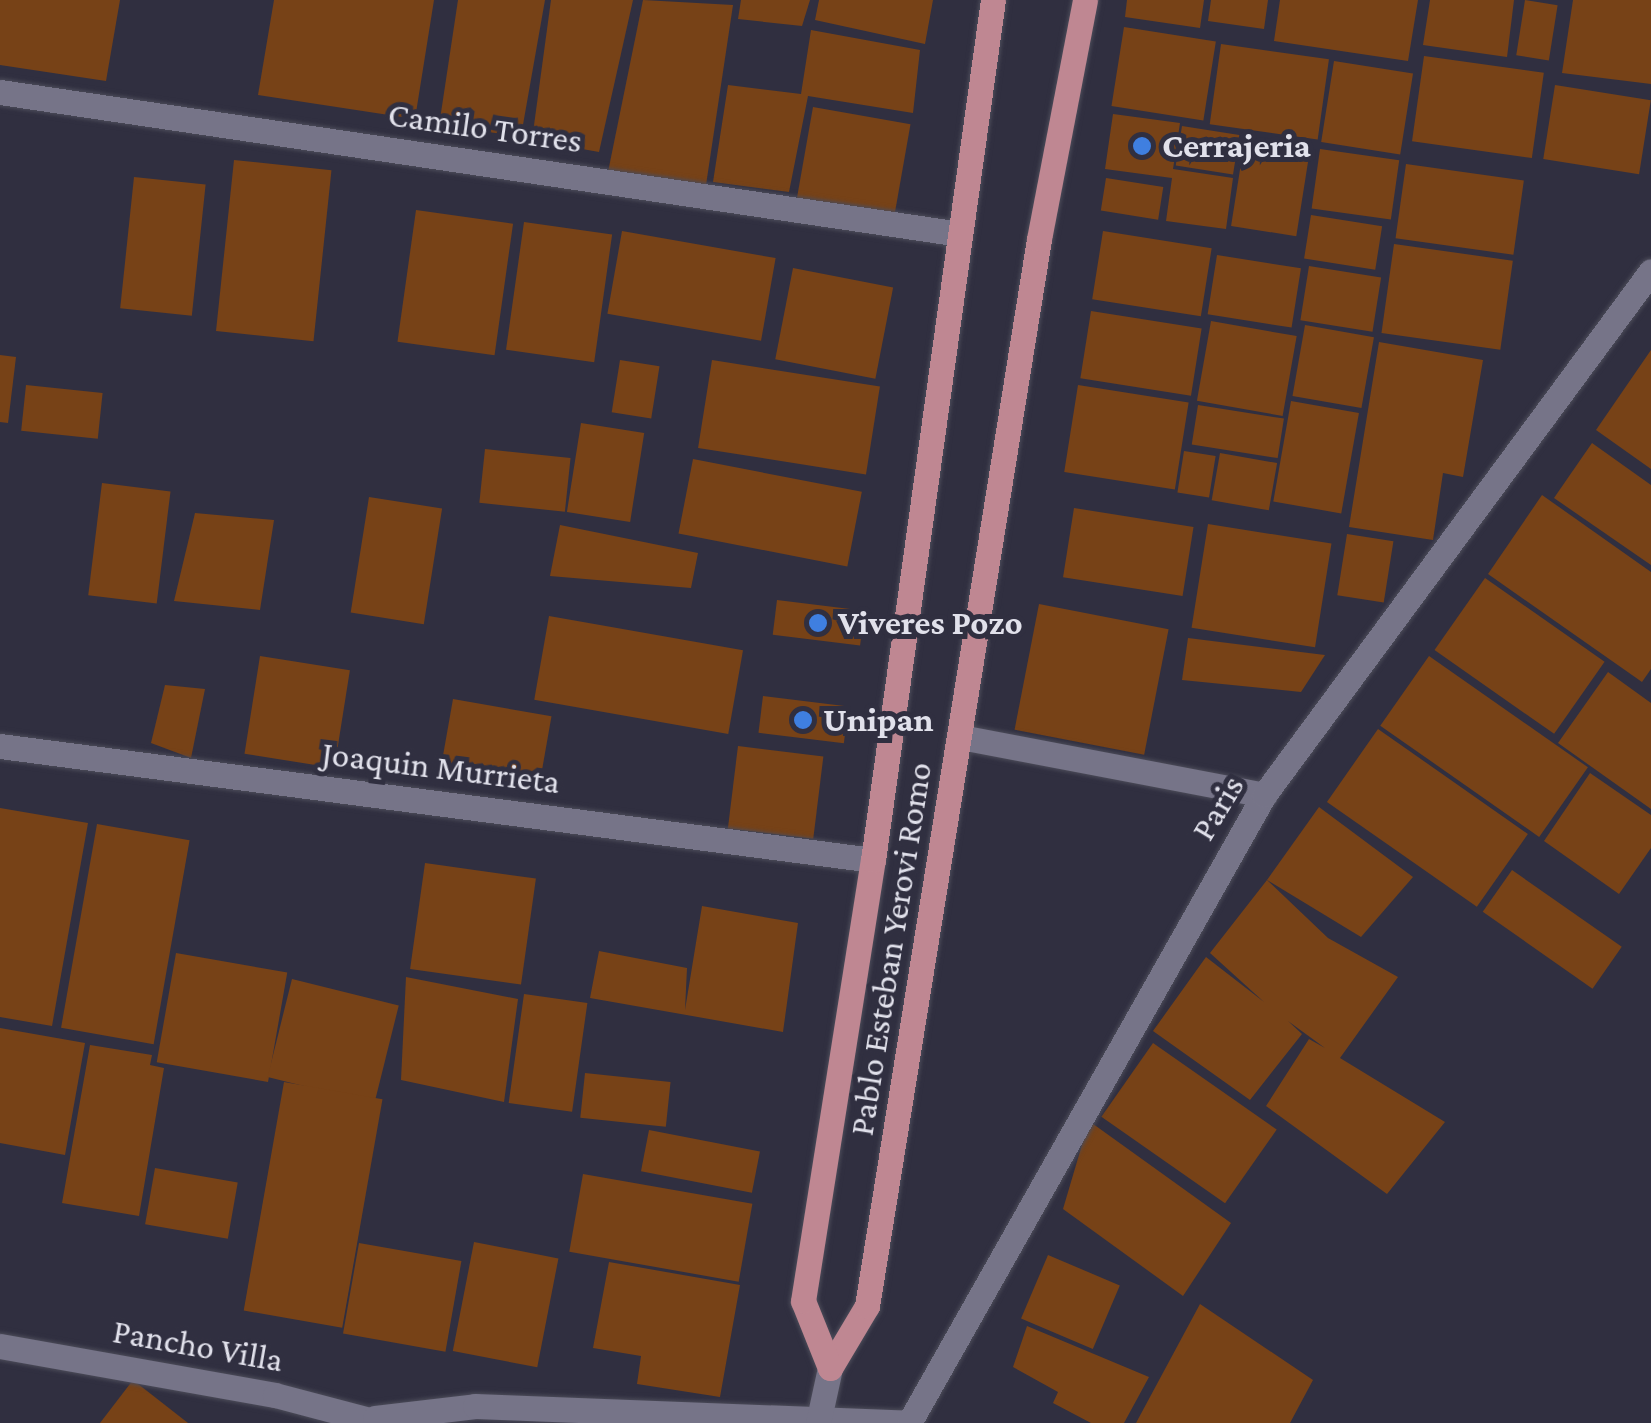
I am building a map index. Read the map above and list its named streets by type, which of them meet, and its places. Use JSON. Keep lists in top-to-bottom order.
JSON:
{
  "streets": {
    "main road": ["Pablo Esteban Yerovi Romo"],
    "street": [
      "Camilo Torres",
      "Joaquin Murrieta",
      "Paris",
      "Pancho Villa"
    ]
  },
  "crossings": [
    ["Camilo Torres", "Pablo Esteban Yerovi Romo"],
    ["Joaquin Murrieta", "Pablo Esteban Yerovi Romo"],
    ["Paris", "Pancho Villa"],
    ["Pablo Esteban Yerovi Romo", "Pancho Villa"]
  ],
  "places": ["Cerrajeria", "Viveres Pozo", "Unipan"]
}
